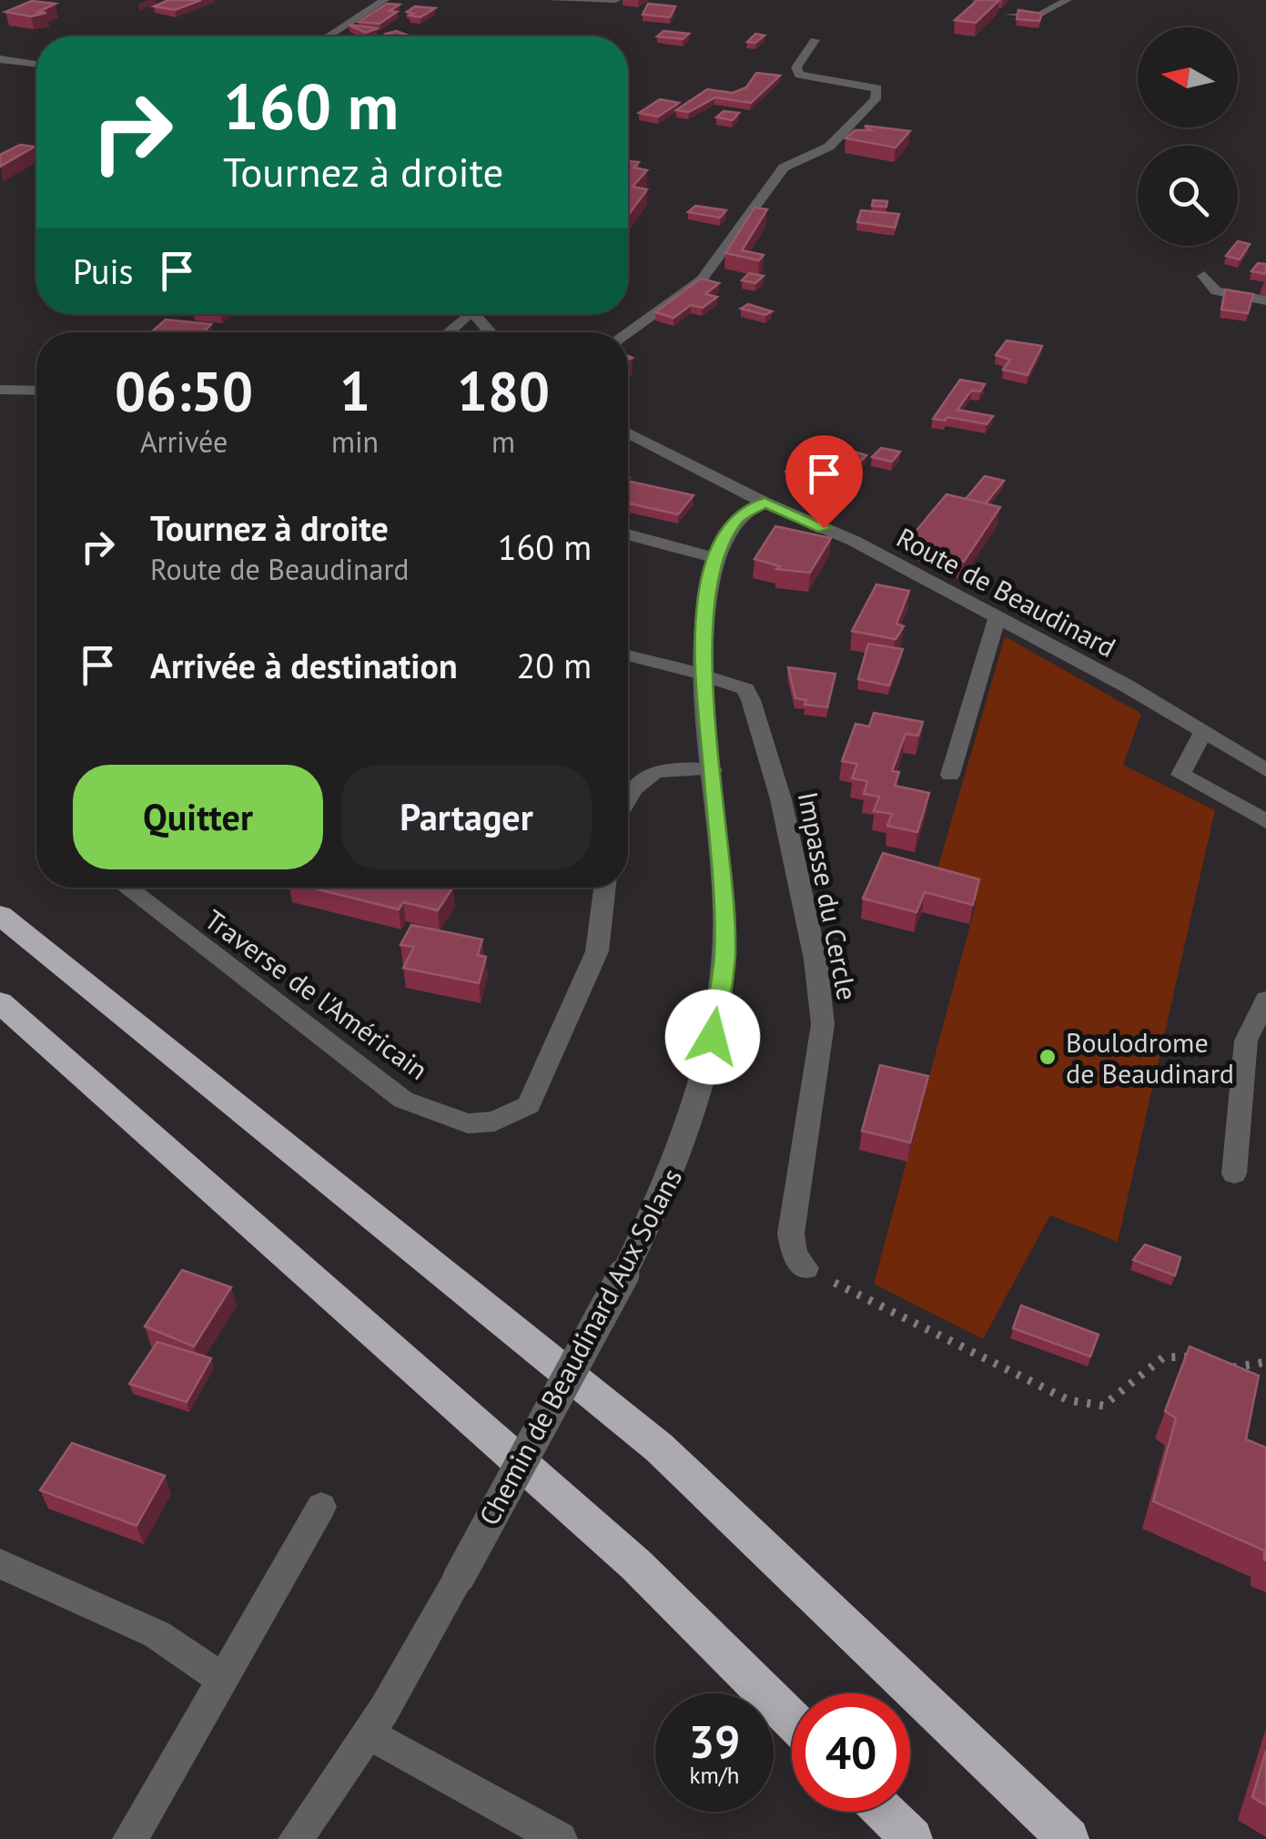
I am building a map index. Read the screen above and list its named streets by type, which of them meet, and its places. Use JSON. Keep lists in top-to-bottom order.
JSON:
{
  "streets": {
    "street": [
      "Route de Beaudinard",
      "Impasse du Cercle",
      "Traverse de l'Américain",
      "Chemin de Beaudinard Aux Solans"
    ]
  },
  "crossings": [
    ["Route de Beaudinard", "Chemin de Beaudinard Aux Solans"],
    ["Impasse du Cercle", "Chemin de Beaudinard Aux Solans"]
  ],
  "places": ["Boulodrome de Beaudinard"],
  "north": "left",
  "page": {
    "turn": ["160 m", "Tournez à droite"],
    "then": "Puis",
    "eta": [
      "06:50",
      "Arrivée",
      "1",
      "min",
      "180",
      "m"
    ],
    "list": [
      {
        "name": "Tournez à droite",
        "note": "Route de Beaudinard",
        "value": "160 m"
      },
      {
        "name": "Arrivée à destination",
        "value": "20 m"
      }
    ],
    "buttons": ["Quitter", "Partager"],
    "speed": "39 km/h",
    "limit": "40"
  }
}
